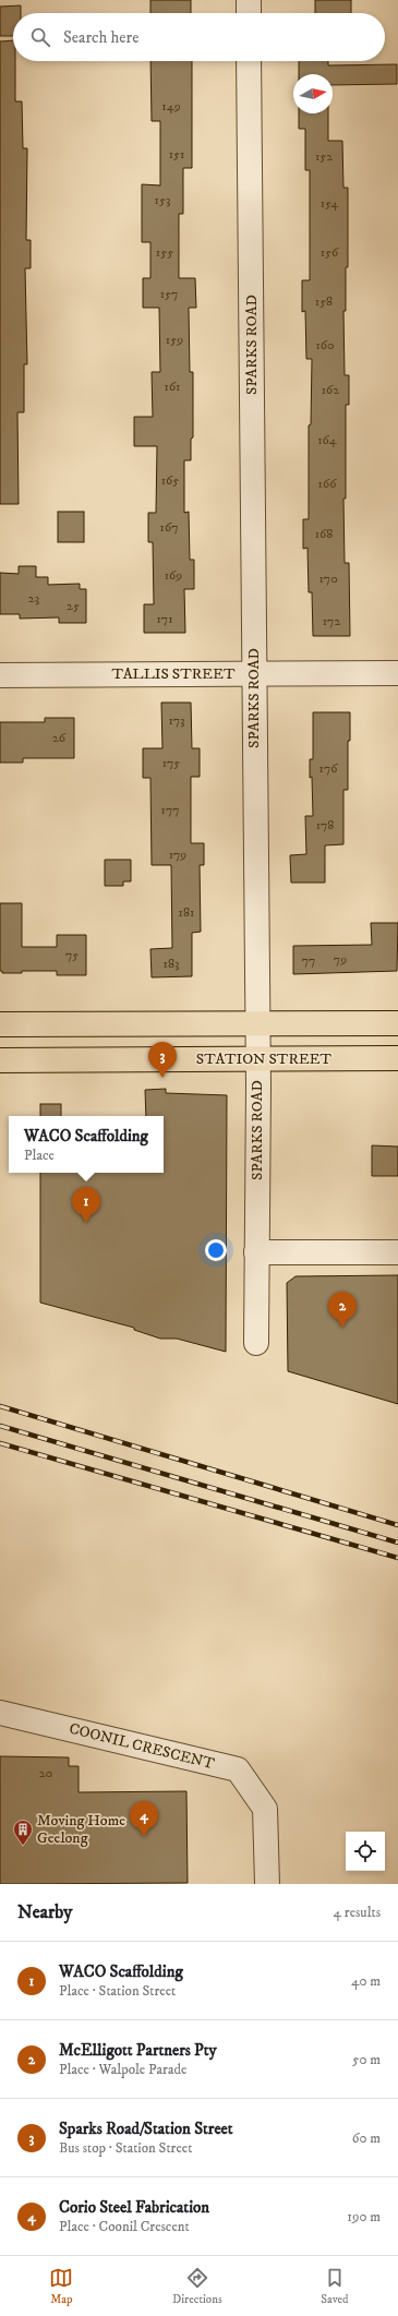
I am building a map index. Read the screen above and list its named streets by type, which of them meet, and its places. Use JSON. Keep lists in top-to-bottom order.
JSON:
{
  "streets": {
    "main road": ["STATION STREET"],
    "street": ["SPARKS ROAD", "TALLIS STREET", "COONIL CRESCENT"]
  },
  "crossings": [
    ["SPARKS ROAD", "TALLIS STREET"],
    ["SPARKS ROAD", "STATION STREET"]
  ],
  "places": {
    "building": ["Moving Home Geelong"]
  },
  "house_numbers": [
    "149",
    "151",
    "152",
    "153",
    "154",
    "155",
    "156",
    "157",
    "158",
    "159",
    "160",
    "161",
    "162",
    "164",
    "165",
    "166",
    "167",
    "168",
    "169",
    "170",
    "23",
    "25",
    "171",
    "172",
    "173",
    "26",
    "175",
    "176",
    "177",
    "178",
    "179",
    "181",
    "75",
    "79",
    "77",
    "183",
    "20"
  ],
  "north": "right",
  "page": {
    "search": "Search here",
    "pins": [
      "3",
      "1",
      "2",
      "4"
    ],
    "popup": ["WACO Scaffolding", "Place"],
    "heading": ["Nearby", "4 results"],
    "list": [
      {
        "mark": "1",
        "name": "WACO Scaffolding",
        "note": "Place · Station Street",
        "value": "40 m"
      },
      {
        "mark": "2",
        "name": "McElligott Partners Pty",
        "note": "Place · Walpole Parade",
        "value": "50 m"
      },
      {
        "mark": "3",
        "name": "Sparks Road/Station Street",
        "note": "Bus stop · Station Street",
        "value": "60 m"
      },
      {
        "mark": "4",
        "name": "Corio Steel Fabrication",
        "note": "Place · Coonil Crescent",
        "value": "190 m"
      }
    ],
    "nav": ["Map", "Directions", "Saved"]
  }
}
